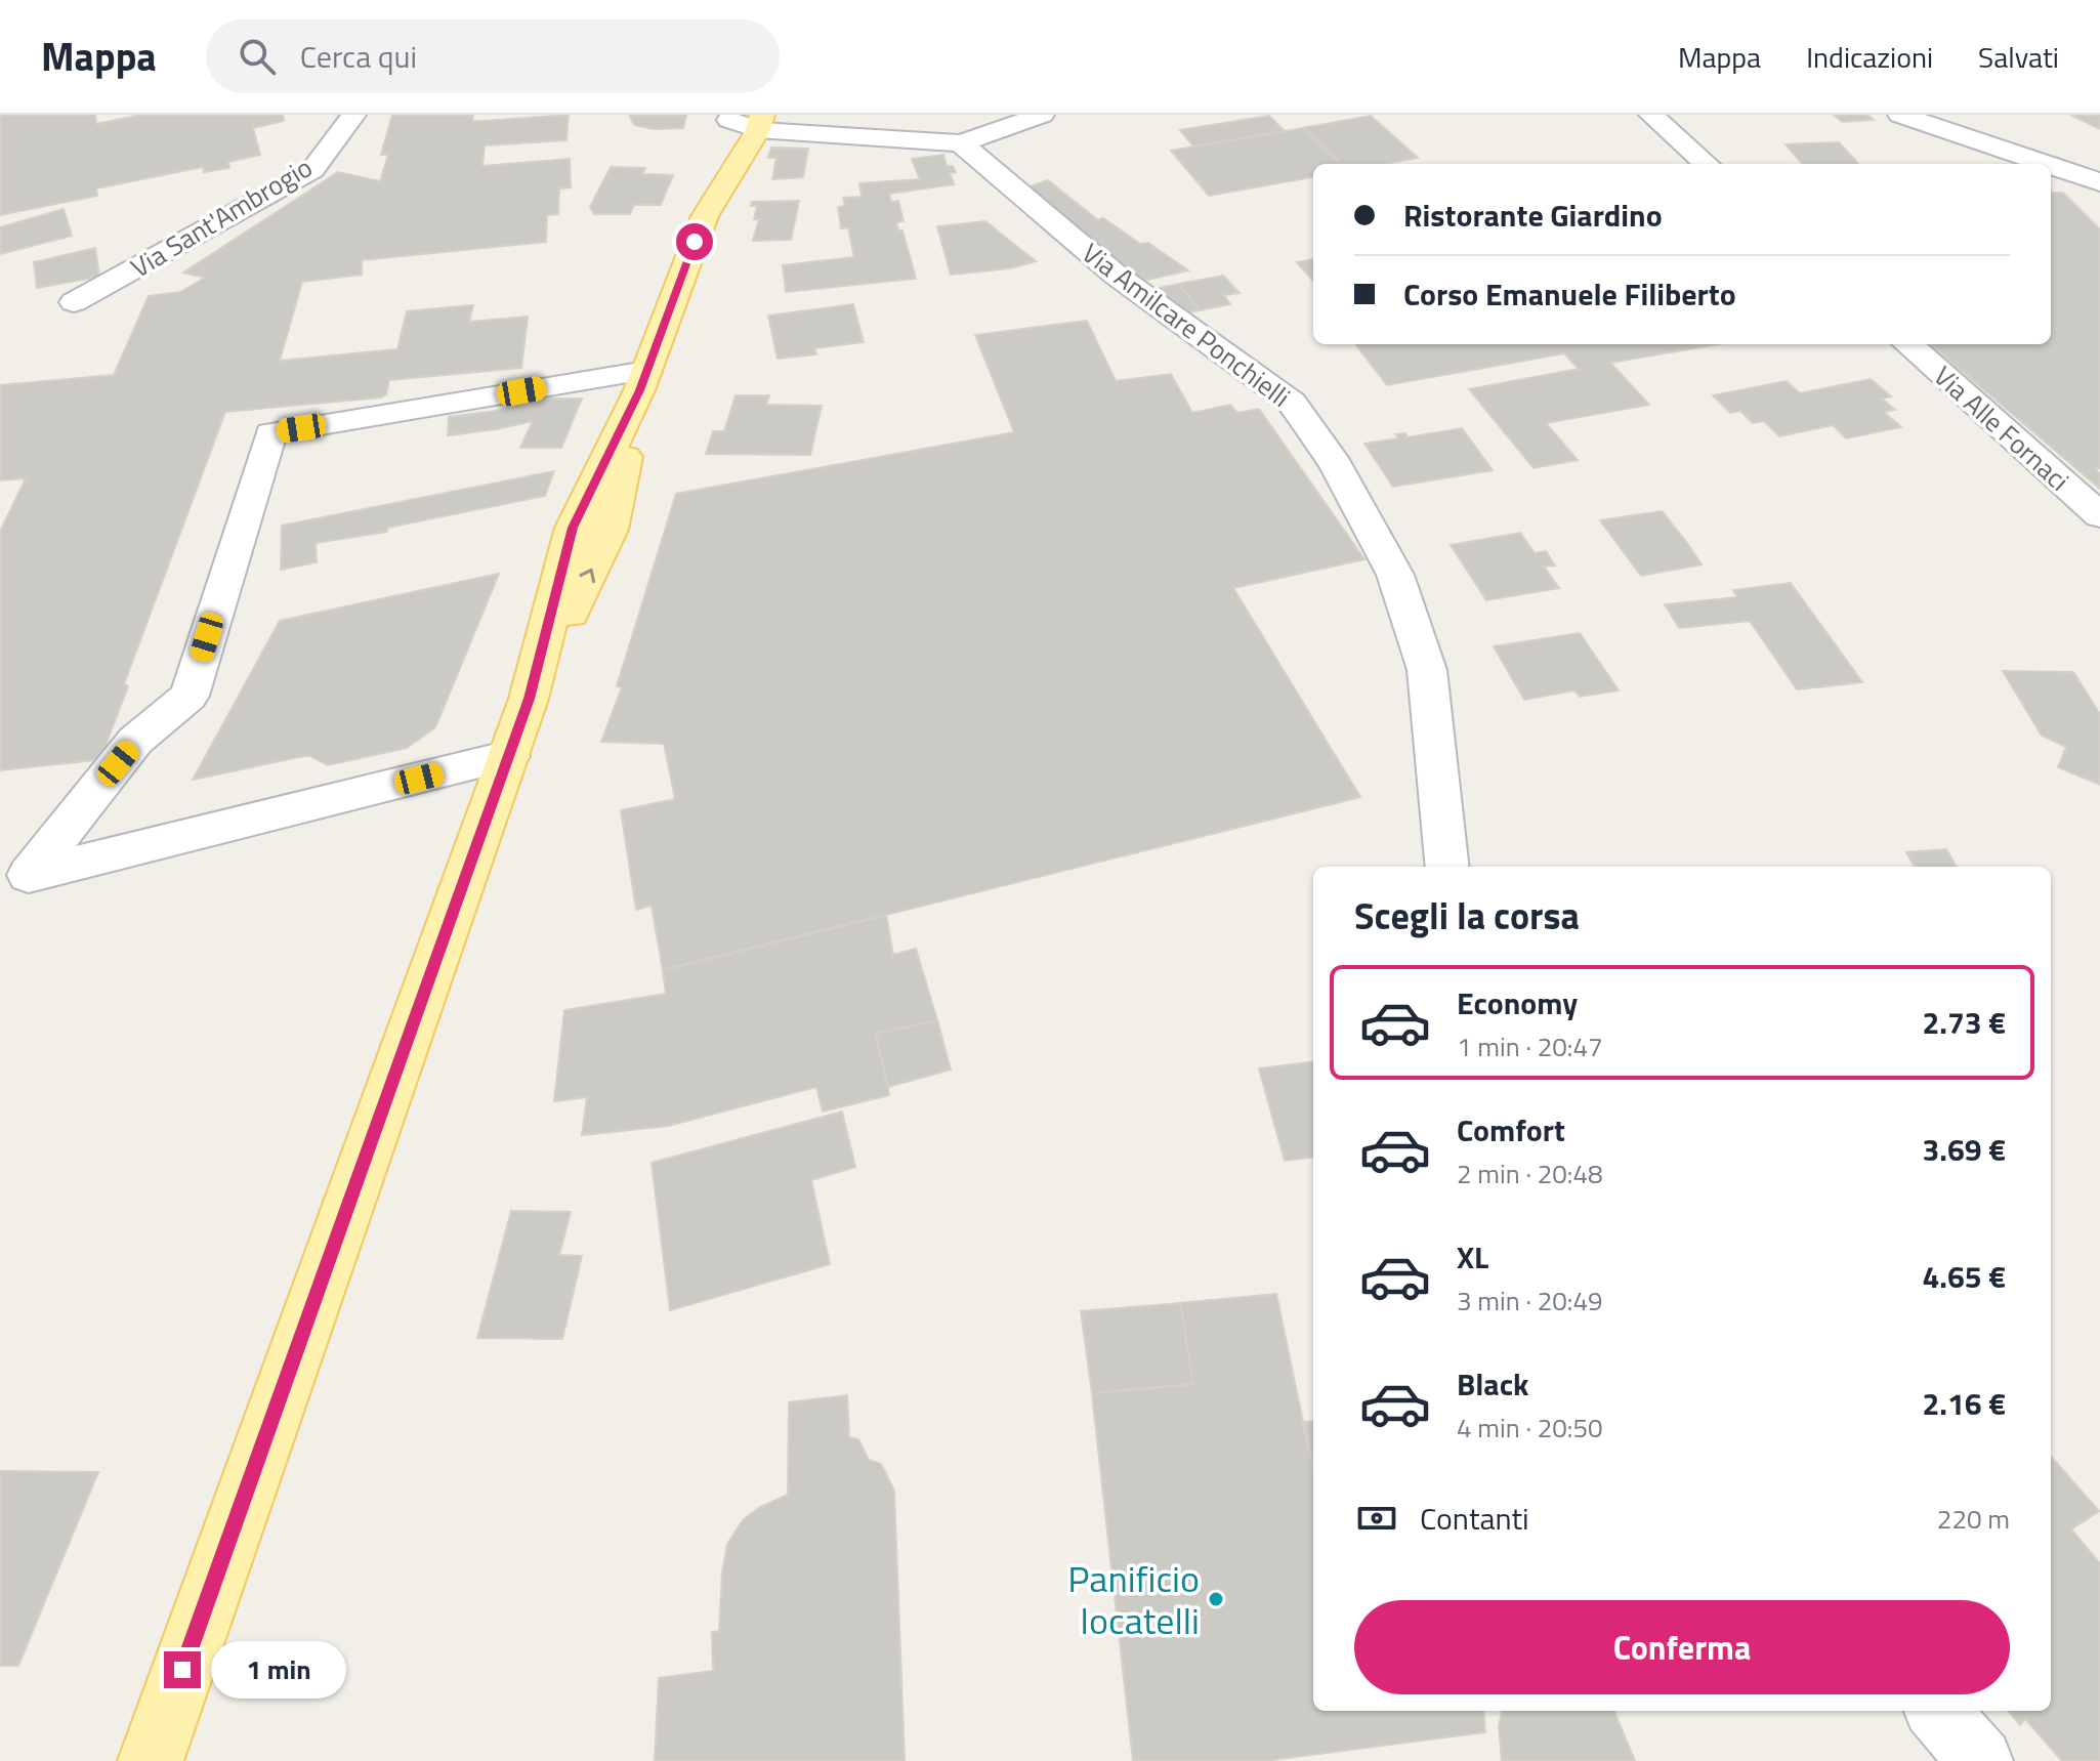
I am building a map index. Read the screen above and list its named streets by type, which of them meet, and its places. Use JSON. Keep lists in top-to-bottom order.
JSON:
{
  "streets": {
    "street": ["Via Sant'Ambrogio", "Via Amilcare Ponchielli", "Via Alle Fornaci"]
  },
  "places": ["Panificio locatelli"],
  "page": {
    "header": "Mappa",
    "search": "Cerca qui",
    "nav": ["Mappa", "Indicazioni", "Salvati"],
    "banner": ["Ristorante Giardino", "Corso Emanuele Filiberto"],
    "heading": "Scegli la corsa",
    "list": [
      {
        "name": "Economy",
        "note": "1 min · 20:47",
        "value": "2.73 €"
      },
      {
        "name": "Comfort",
        "note": "2 min · 20:48",
        "value": "3.69 €"
      },
      {
        "name": "XL",
        "note": "3 min · 20:49",
        "value": "4.65 €"
      },
      {
        "name": "Black",
        "note": "4 min · 20:50",
        "value": "2.16 €"
      }
    ],
    "pay": ["Contanti", "220 m"],
    "buttons": "Conferma",
    "bubble": "1 min"
  }
}
